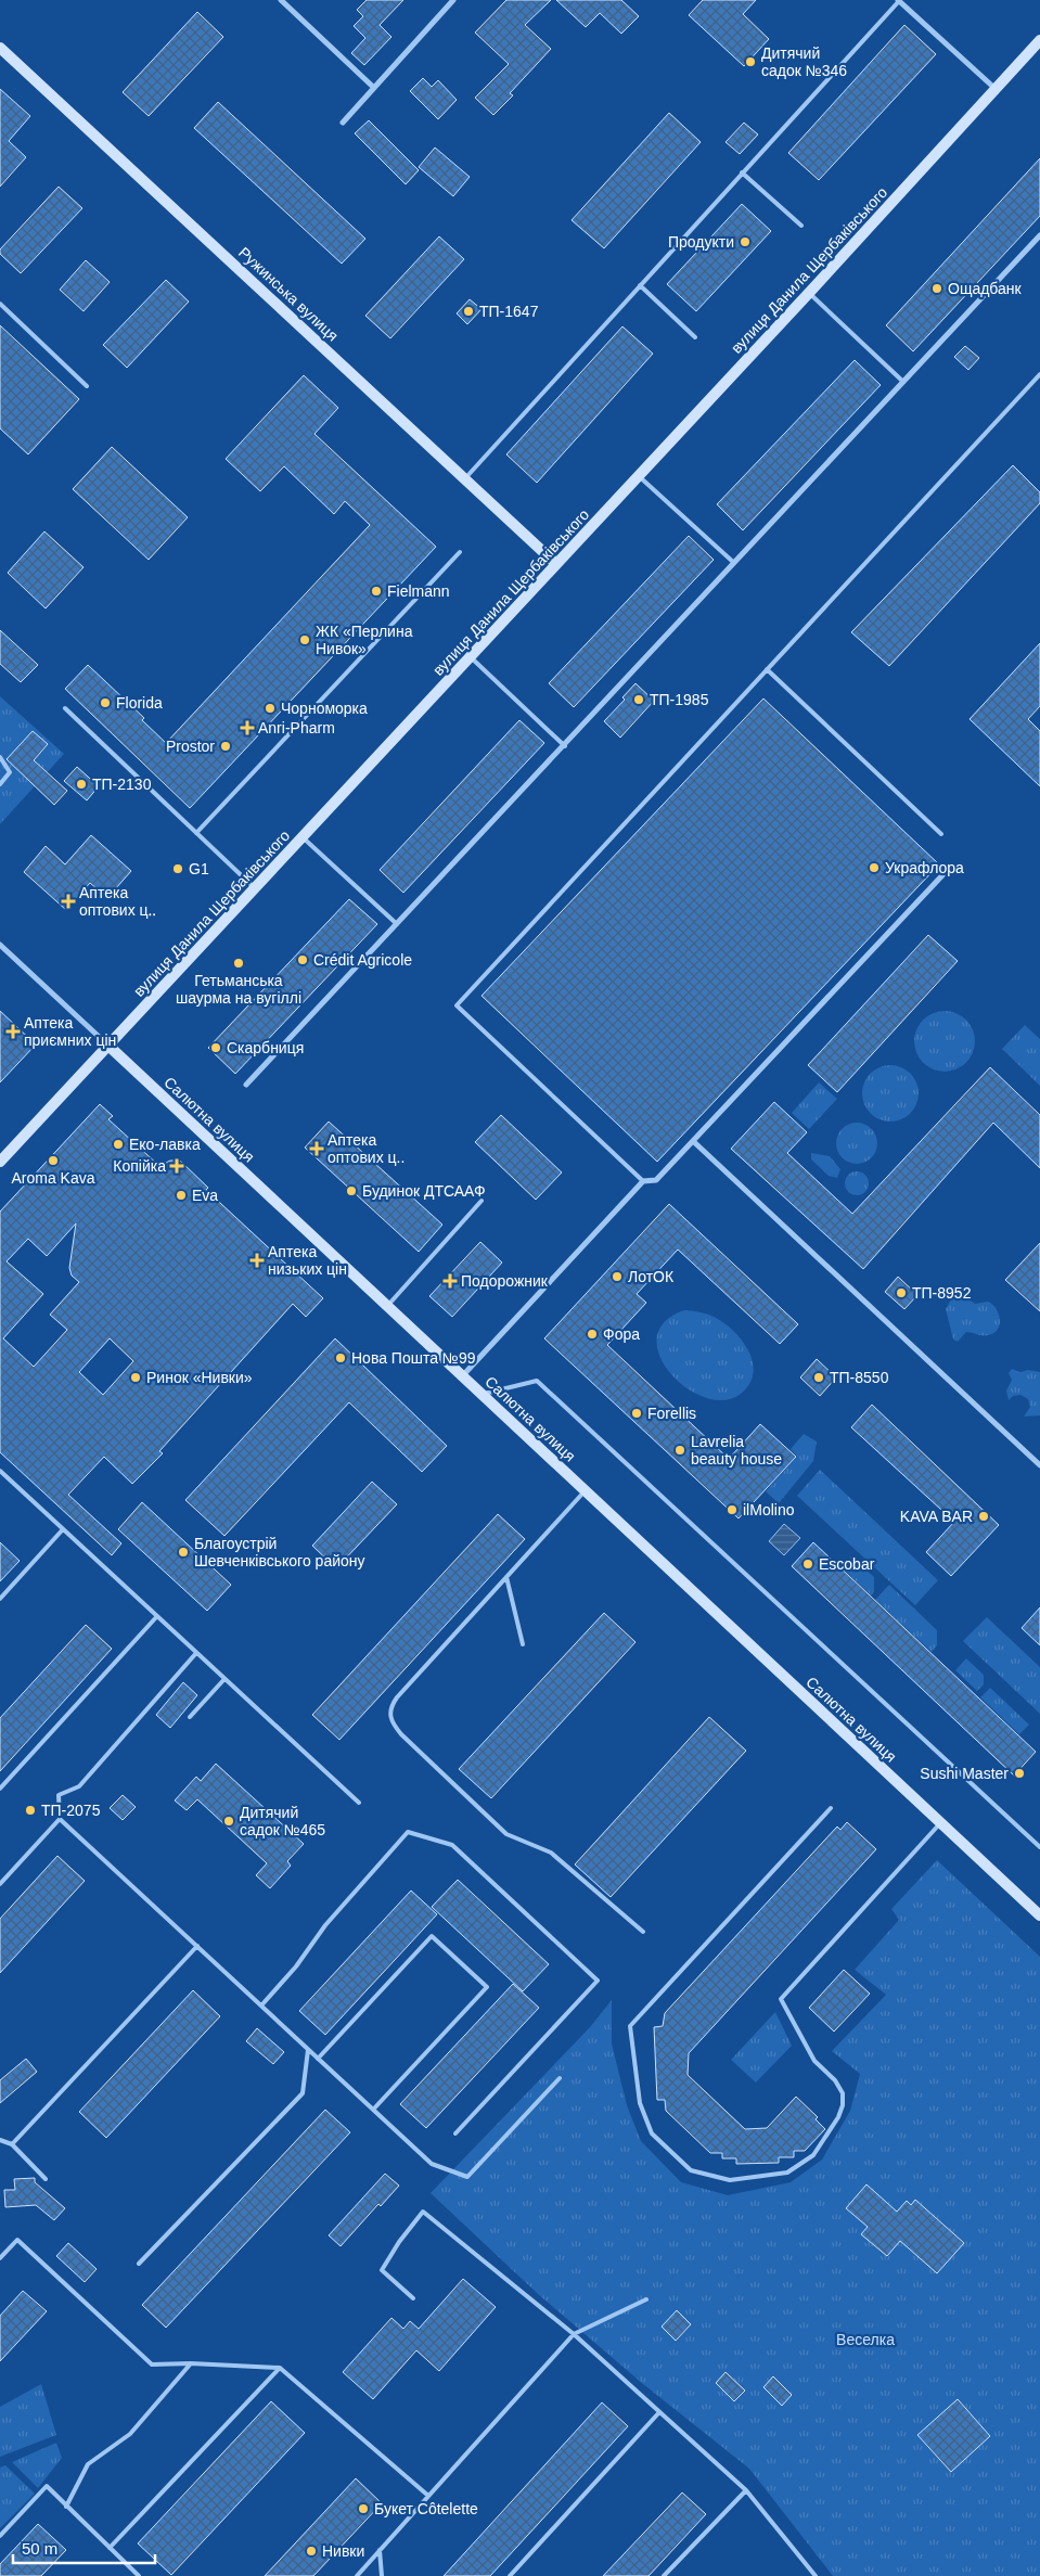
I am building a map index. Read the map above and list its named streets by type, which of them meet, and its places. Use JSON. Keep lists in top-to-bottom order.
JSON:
{
  "streets": {
    "street": ["вулиця Данила Щербаківського", "Ружинська вулиця", "Салютна вулиця"]
  },
  "crossings": [
    ["вулиця Данила Щербаківського", "Ружинська вулиця"],
    ["вулиця Данила Щербаківського", "Салютна вулиця"]
  ],
  "parks": ["Веселка"],
  "places": {
    "other": [
      "Дитячий садок №346",
      "Продукти",
      "Ощадбанк",
      "ТП-1647",
      "Fielmann",
      "ЖК «Перлина Нивок»",
      "ТП-1985",
      "Florida",
      "Чорноморка",
      "Prostor",
      "ТП-2130",
      "Украфлора",
      "G1",
      "Crédit Agricole",
      "Гетьманська шаурма на вугіллі",
      "Скарбниця",
      "Еко-лавка",
      "Aroma Kava",
      "Будинок ДТСААФ",
      "Eva",
      "ЛотОК",
      "ТП-8952",
      "Фора",
      "Нова Пошта №99",
      "Ринок «Нивки»",
      "ТП-8550",
      "Forellis",
      "Lavrelia beauty house",
      "ilMolino",
      "KAVA BAR",
      "Благоустрій Шевченківського району",
      "Escobar",
      "Sushi Master",
      "ТП-2075",
      "Дитячий садок №465",
      "Букет Côtelette",
      "Нивки"
    ],
    "health": [
      "Anri-Pharm",
      "Аптека оптових ц‥",
      "Аптека приємних цін",
      "Аптека оптових ц..",
      "Копійка",
      "Аптека низьких цін",
      "Подорожник"
    ]
  },
  "scale_bar": "50 m"
}
